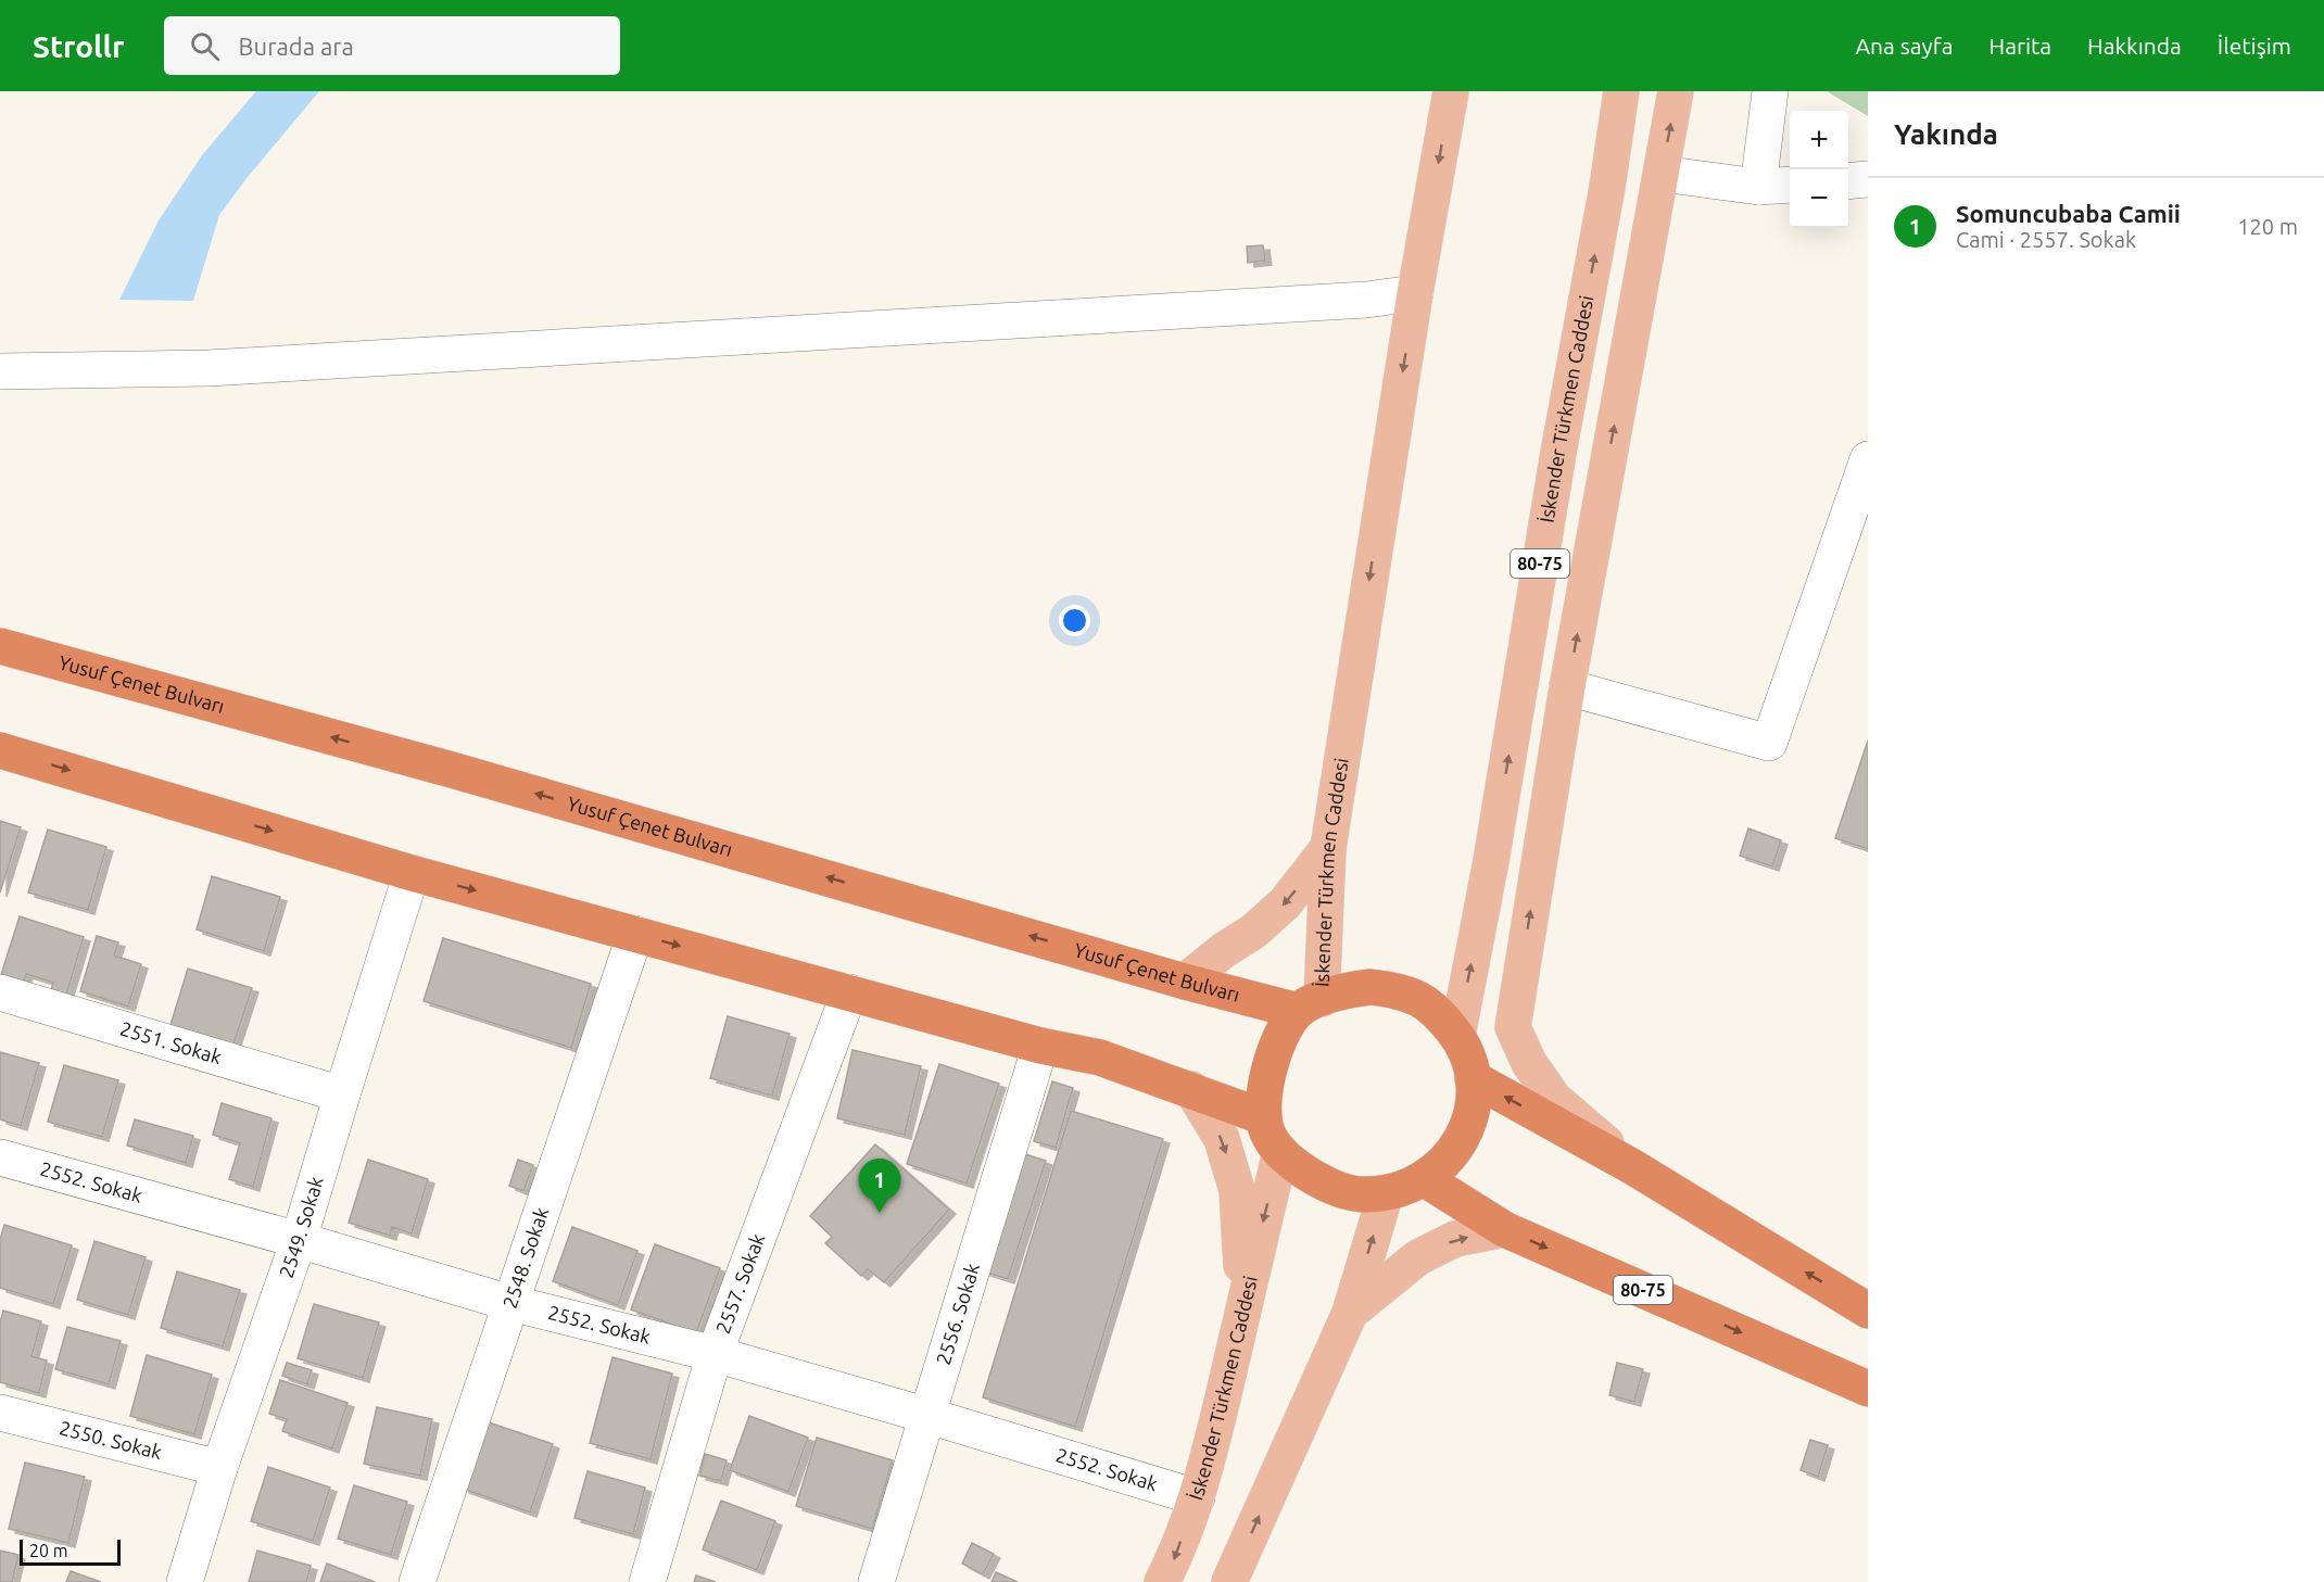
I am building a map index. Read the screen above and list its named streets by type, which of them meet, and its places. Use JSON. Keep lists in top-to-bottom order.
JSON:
{
  "streets": {
    "highway": ["80-75", "Yusuf Çenet Bulvarı"],
    "main road": ["İskender Türkmen Caddesi"],
    "street": [
      "2551. Sokak",
      "2552. Sokak",
      "2549. Sokak",
      "2548. Sokak",
      "2557. Sokak",
      "2556. Sokak",
      "2550. Sokak"
    ]
  },
  "crossings": [
    ["İskender Türkmen Caddesi", "80-75"],
    ["İskender Türkmen Caddesi", "Yusuf Çenet Bulvarı"],
    ["İskender Türkmen Caddesi", "2552. Sokak"],
    ["80-75", "Yusuf Çenet Bulvarı"],
    ["2551. Sokak", "2549. Sokak"],
    ["2552. Sokak", "2549. Sokak"],
    ["2552. Sokak", "2548. Sokak"],
    ["2552. Sokak", "2557. Sokak"],
    ["2552. Sokak", "2556. Sokak"],
    ["2549. Sokak", "2550. Sokak"]
  ],
  "scale_bar": "20 m",
  "page": {
    "header": "Strollr",
    "search": "Burada ara",
    "nav": [
      "Ana sayfa",
      "Harita",
      "Hakkında",
      "İletişim"
    ],
    "heading": "Yakında",
    "map_buttons": ["+", "−"],
    "list": [
      {
        "mark": "1",
        "name": "Somuncubaba Camii",
        "note": "Cami · 2557. Sokak",
        "value": "120 m"
      }
    ],
    "pins": "1",
    "scale": "20 m"
  }
}
